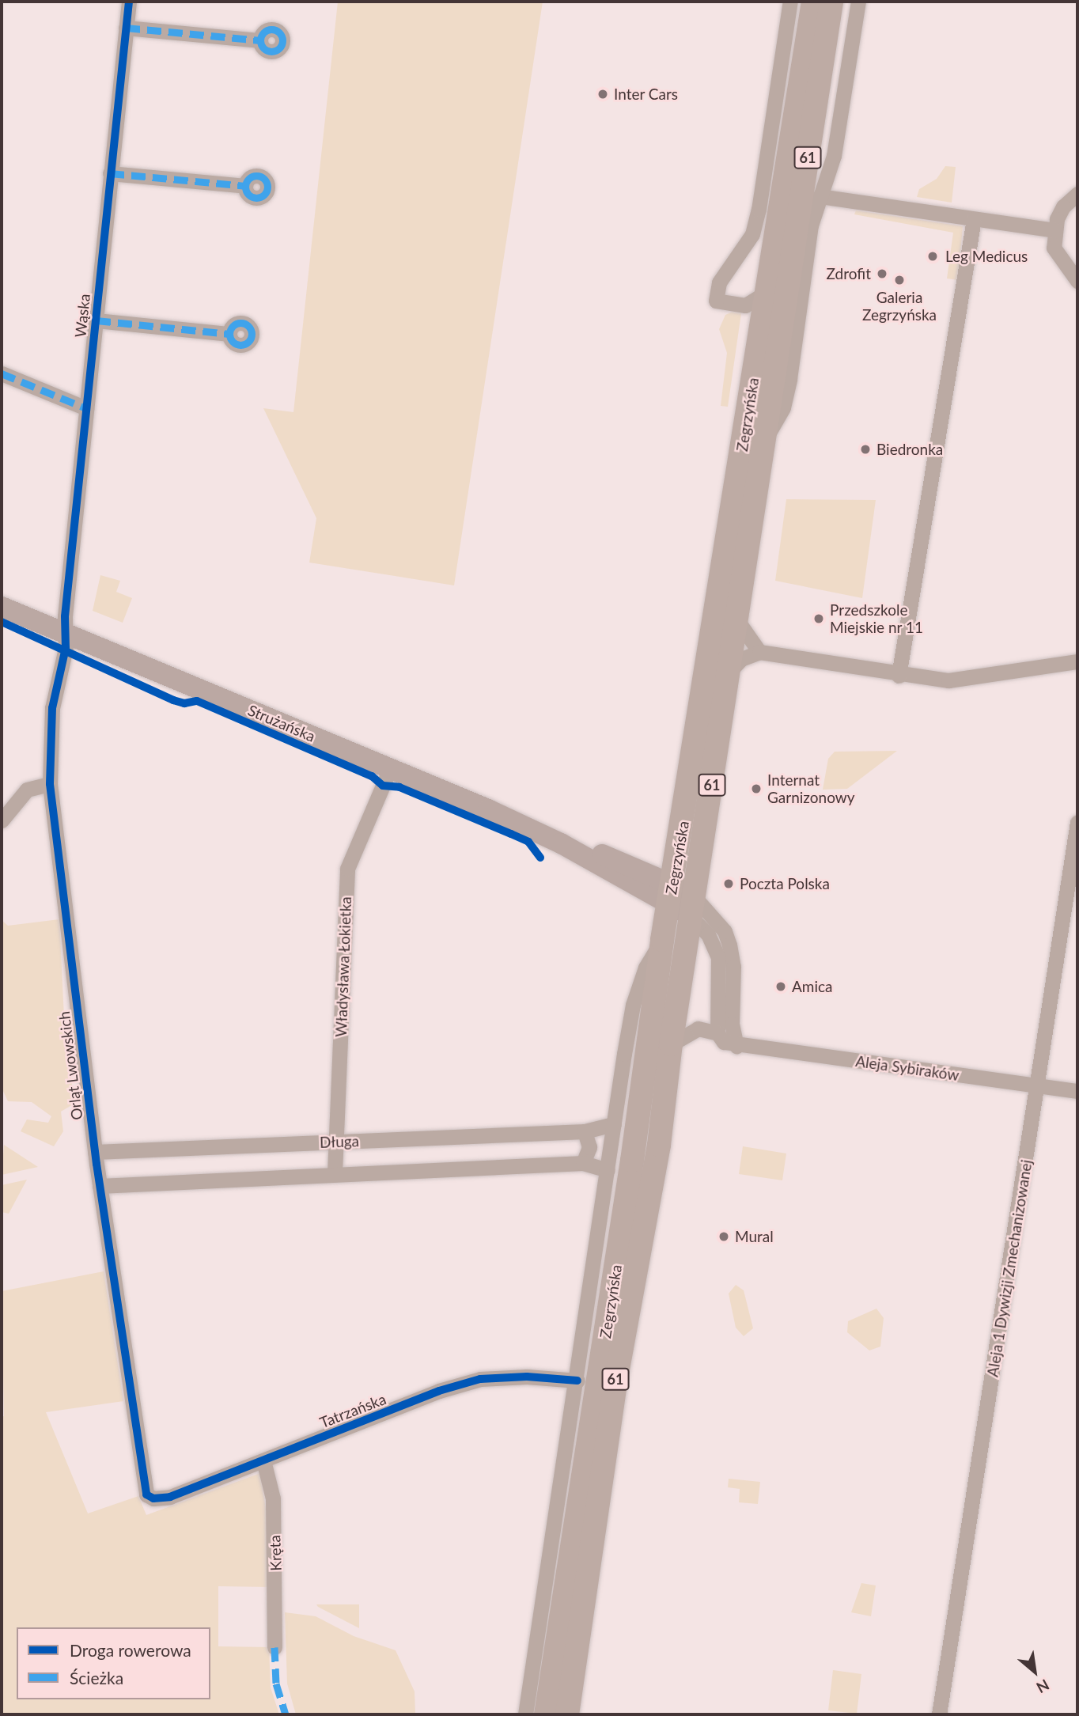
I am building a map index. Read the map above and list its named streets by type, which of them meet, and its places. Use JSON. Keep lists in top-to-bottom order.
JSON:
{
  "streets": {
    "main road": ["61", "Zegrzyńska", "Strużańska"],
    "street": [
      "Wąska",
      "Władysława Łokietka",
      "Orląt Lwowskich",
      "Aleja Sybiraków",
      "Długa",
      "Aleja 1 Dywizji Zmechanizowanej",
      "Tatrzańska",
      "Kręta"
    ]
  },
  "crossings": [
    ["Wąska", "Strużańska"],
    ["Wąska", "Orląt Lwowskich"],
    ["Zegrzyńska", "Strużańska"],
    ["Strużańska", "Władysława Łokietka"],
    ["Strużańska", "Orląt Lwowskich"],
    ["Władysława Łokietka", "Długa"],
    ["Orląt Lwowskich", "Długa"],
    ["Orląt Lwowskich", "Tatrzańska"],
    ["Aleja Sybiraków", "Aleja 1 Dywizji Zmechanizowanej"],
    ["Tatrzańska", "Kręta"]
  ],
  "places": [
    "Inter Cars",
    "Leg Medicus",
    "Zdrofit",
    "Galeria Zegrzyńska",
    "Biedronka",
    "Przedszkole Miejskie nr 11",
    "Internat Garnizonowy",
    "Poczta Polska",
    "Amica",
    "Mural"
  ],
  "legend": ["Droga rowerowa", "Ścieżka"],
  "north": "bottom right"
}
